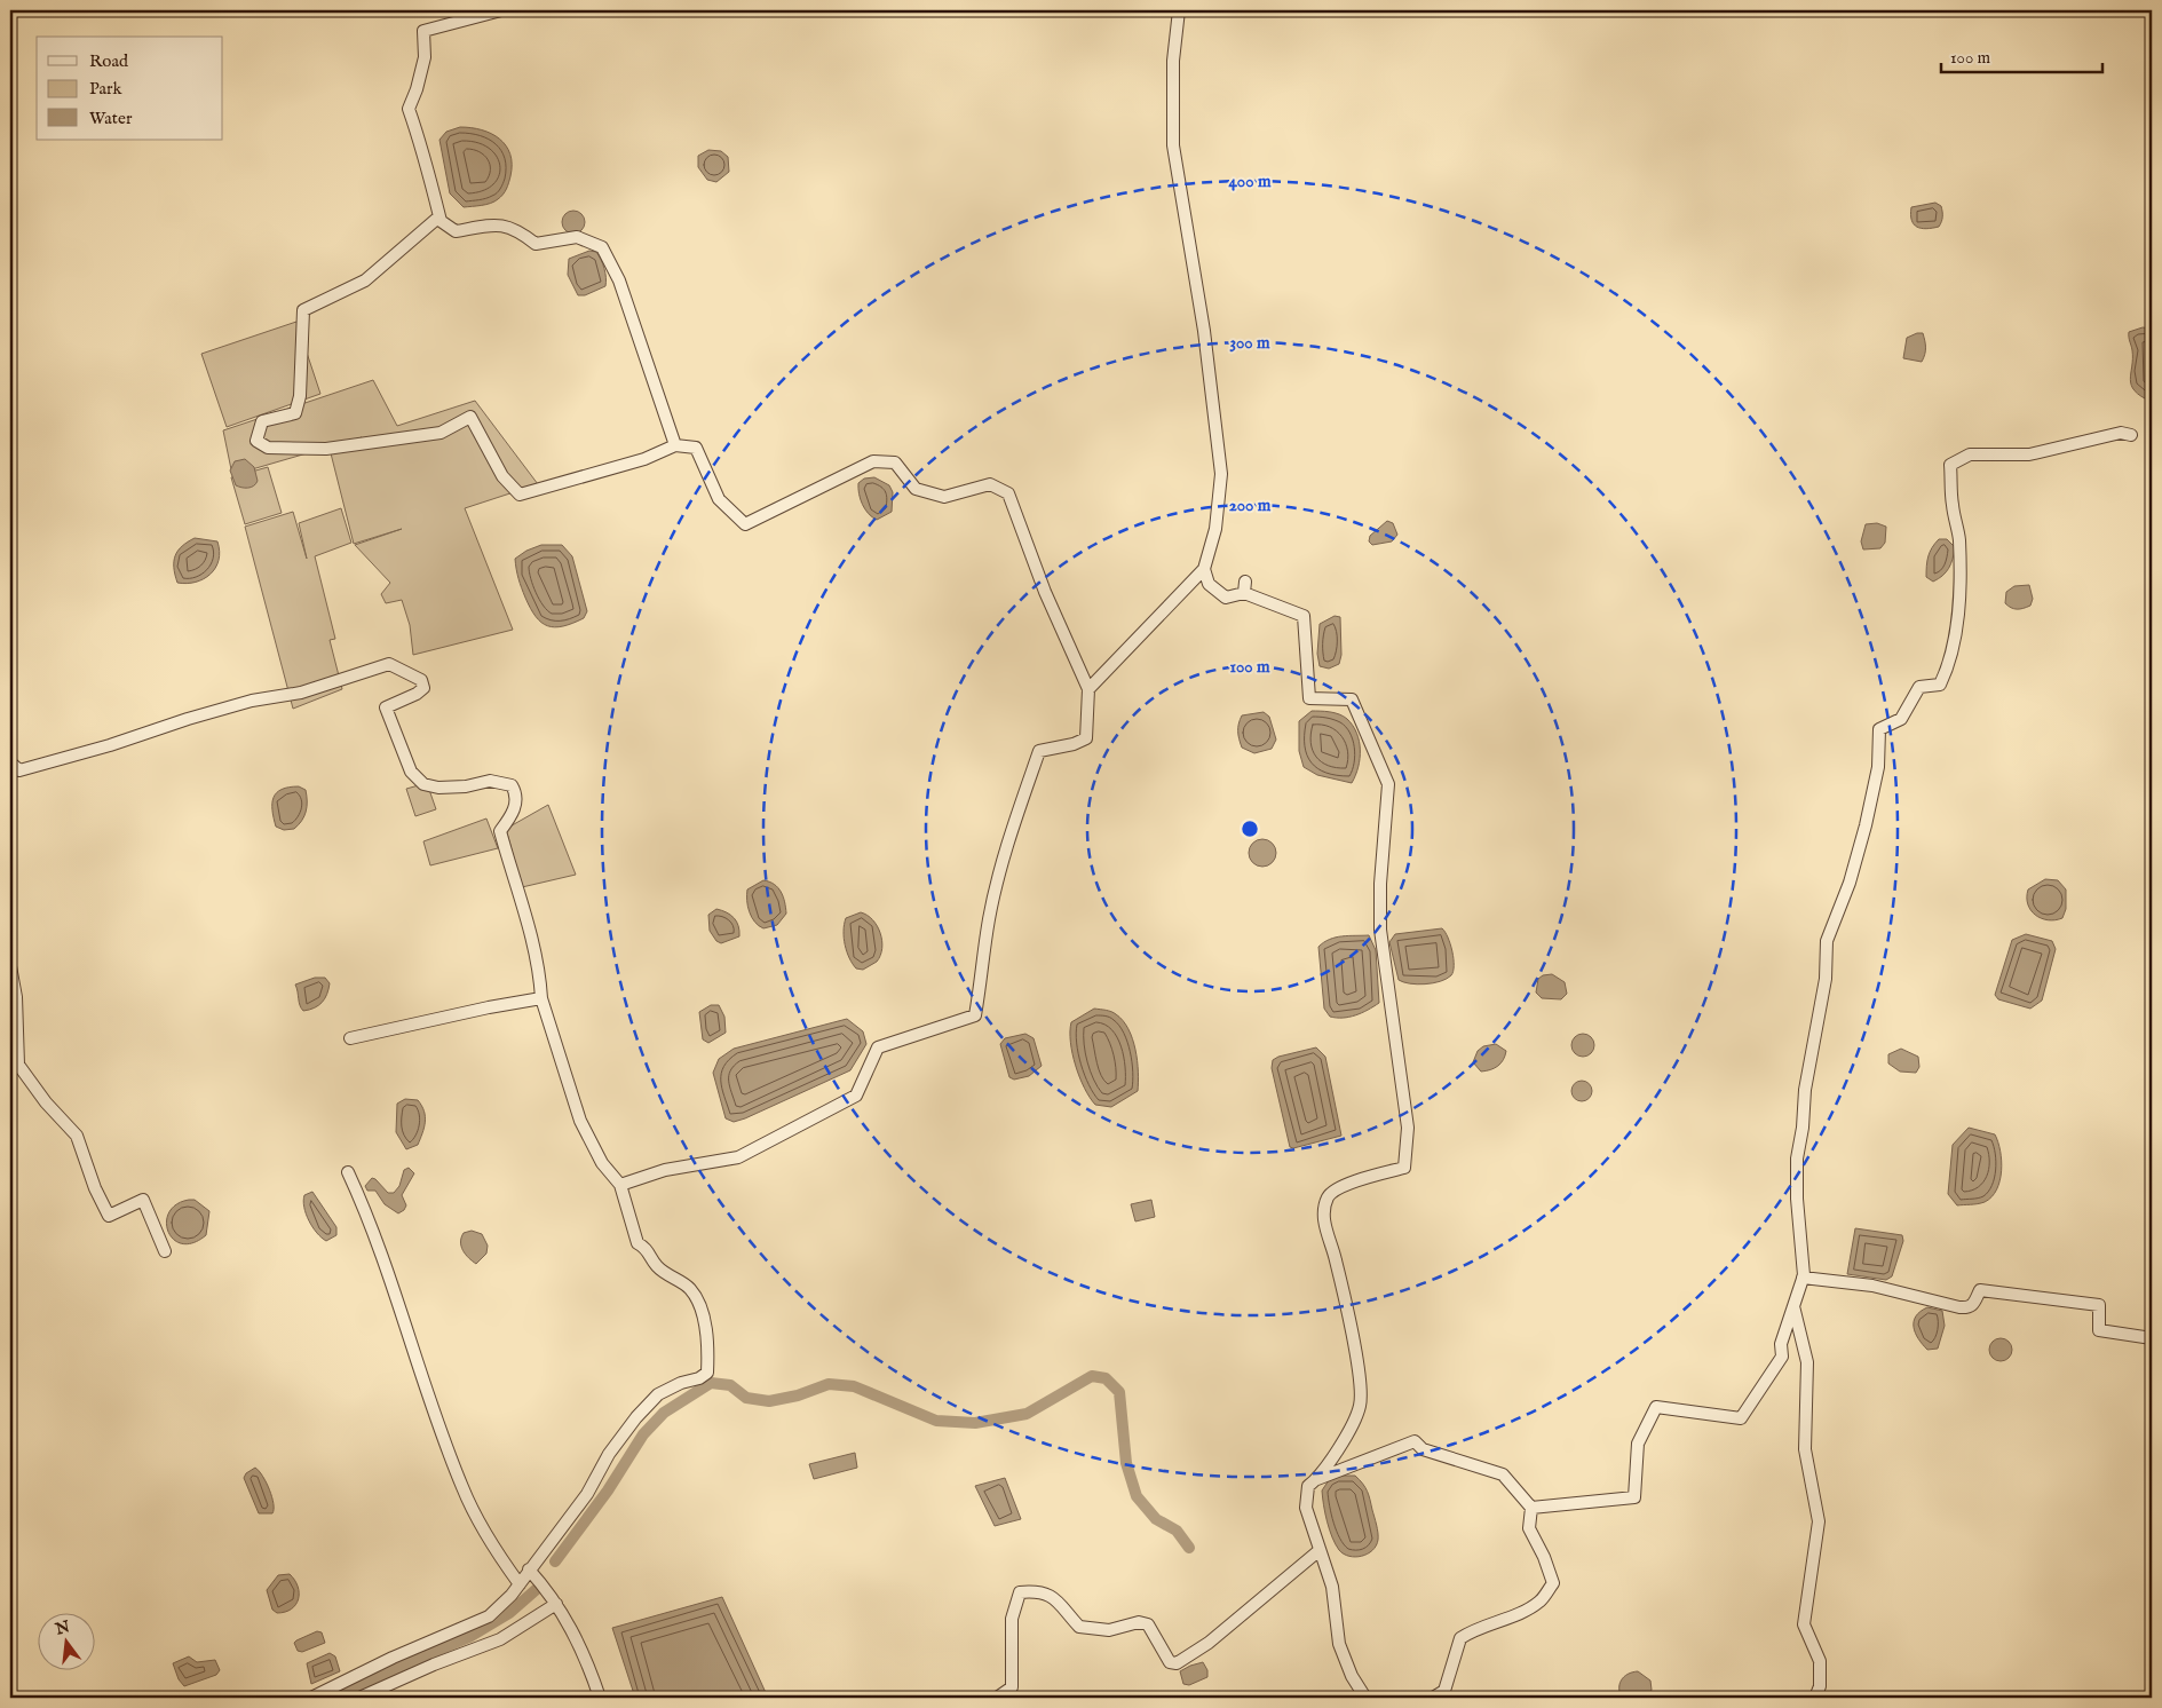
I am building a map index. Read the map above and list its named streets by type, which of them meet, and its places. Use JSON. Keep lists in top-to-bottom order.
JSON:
{
  "legend": ["Road", "Park", "Water"],
  "scale_bar": "100 m",
  "north": "top",
  "rings": [
    "400 m",
    "300 m",
    "200 m",
    "100 m"
  ]
}
